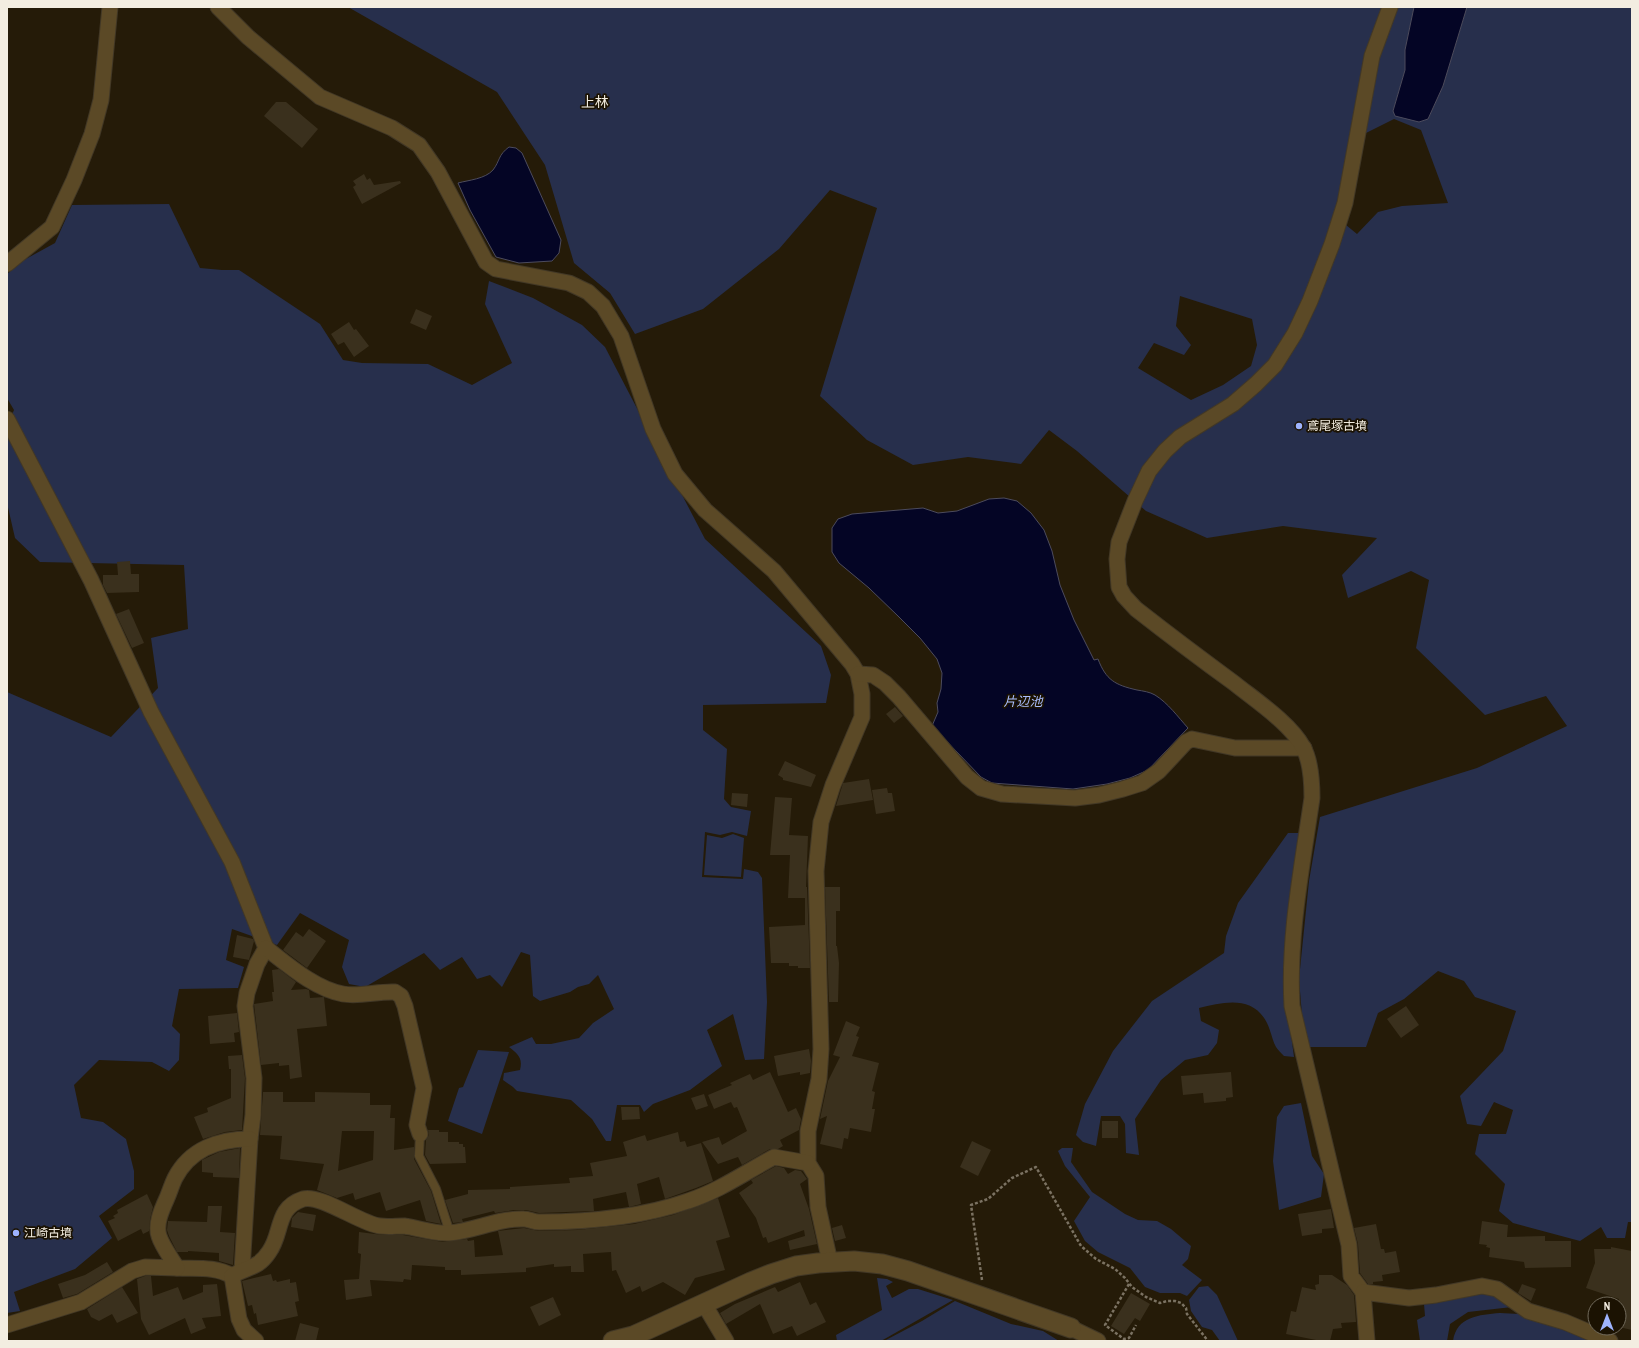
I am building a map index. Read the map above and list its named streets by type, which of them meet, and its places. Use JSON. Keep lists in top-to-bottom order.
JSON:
{
  "districts": ["上林"],
  "water": ["片辺池"],
  "places": ["鳶尾塚古墳", "江崎古墳"],
  "north": "top"
}
